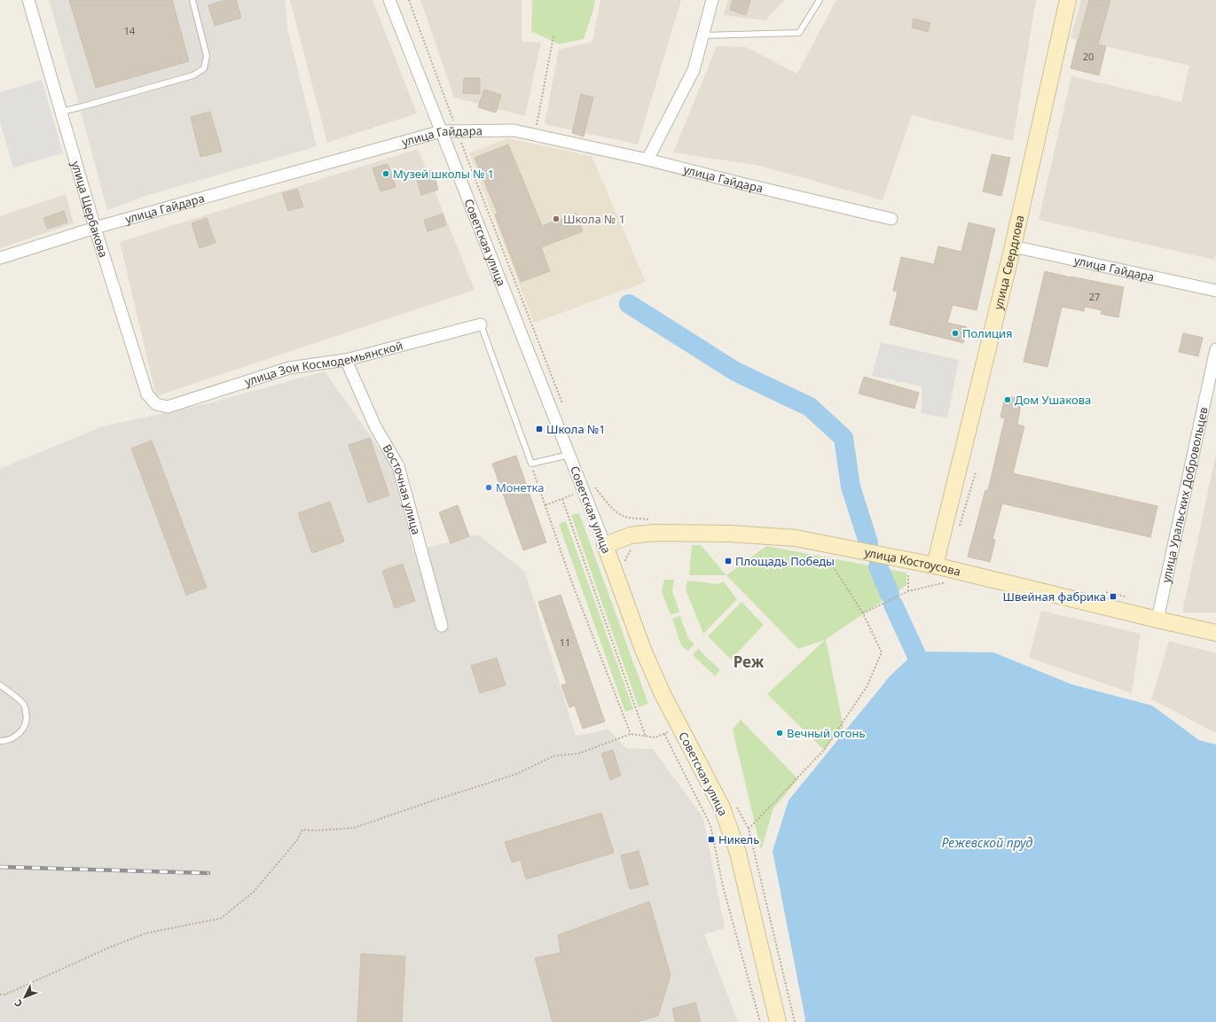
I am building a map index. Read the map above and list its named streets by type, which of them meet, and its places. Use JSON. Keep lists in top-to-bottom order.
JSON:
{
  "streets": {
    "main road": ["Советская улица", "улица Свердлова", "улица Костоусова"],
    "street": [
      "улица Гайдара",
      "улица Щербакова",
      "улица Зои Космодемьянской",
      "Восточная улица",
      "улица Уральских Добровольцев"
    ]
  },
  "crossings": [
    ["улица Гайдара", "улица Щербакова"],
    ["улица Гайдара", "Советская улица"],
    ["улица Гайдара", "улица Свердлова"],
    ["улица Щербакова", "улица Зои Космодемьянской"],
    ["Советская улица", "улица Костоусова"],
    ["улица Свердлова", "улица Костоусова"],
    ["улица Зои Космодемьянской", "Восточная улица"],
    ["улица Уральских Добровольцев", "улица Костоусова"]
  ],
  "districts": ["Реж"],
  "water": ["Режевской пруд"],
  "places": {
    "other": [
      "Музей школы № 1",
      "Школа № 1",
      "Полиция",
      "Дом Ушакова",
      "Монетка",
      "Вечный огонь"
    ],
    "transit": [
      "Школа №1",
      "Площадь Победы",
      "Швейная фабрика",
      "Никель"
    ]
  },
  "house_numbers": [
    "14",
    "20",
    "27",
    "11"
  ],
  "north": "bottom left"
}
